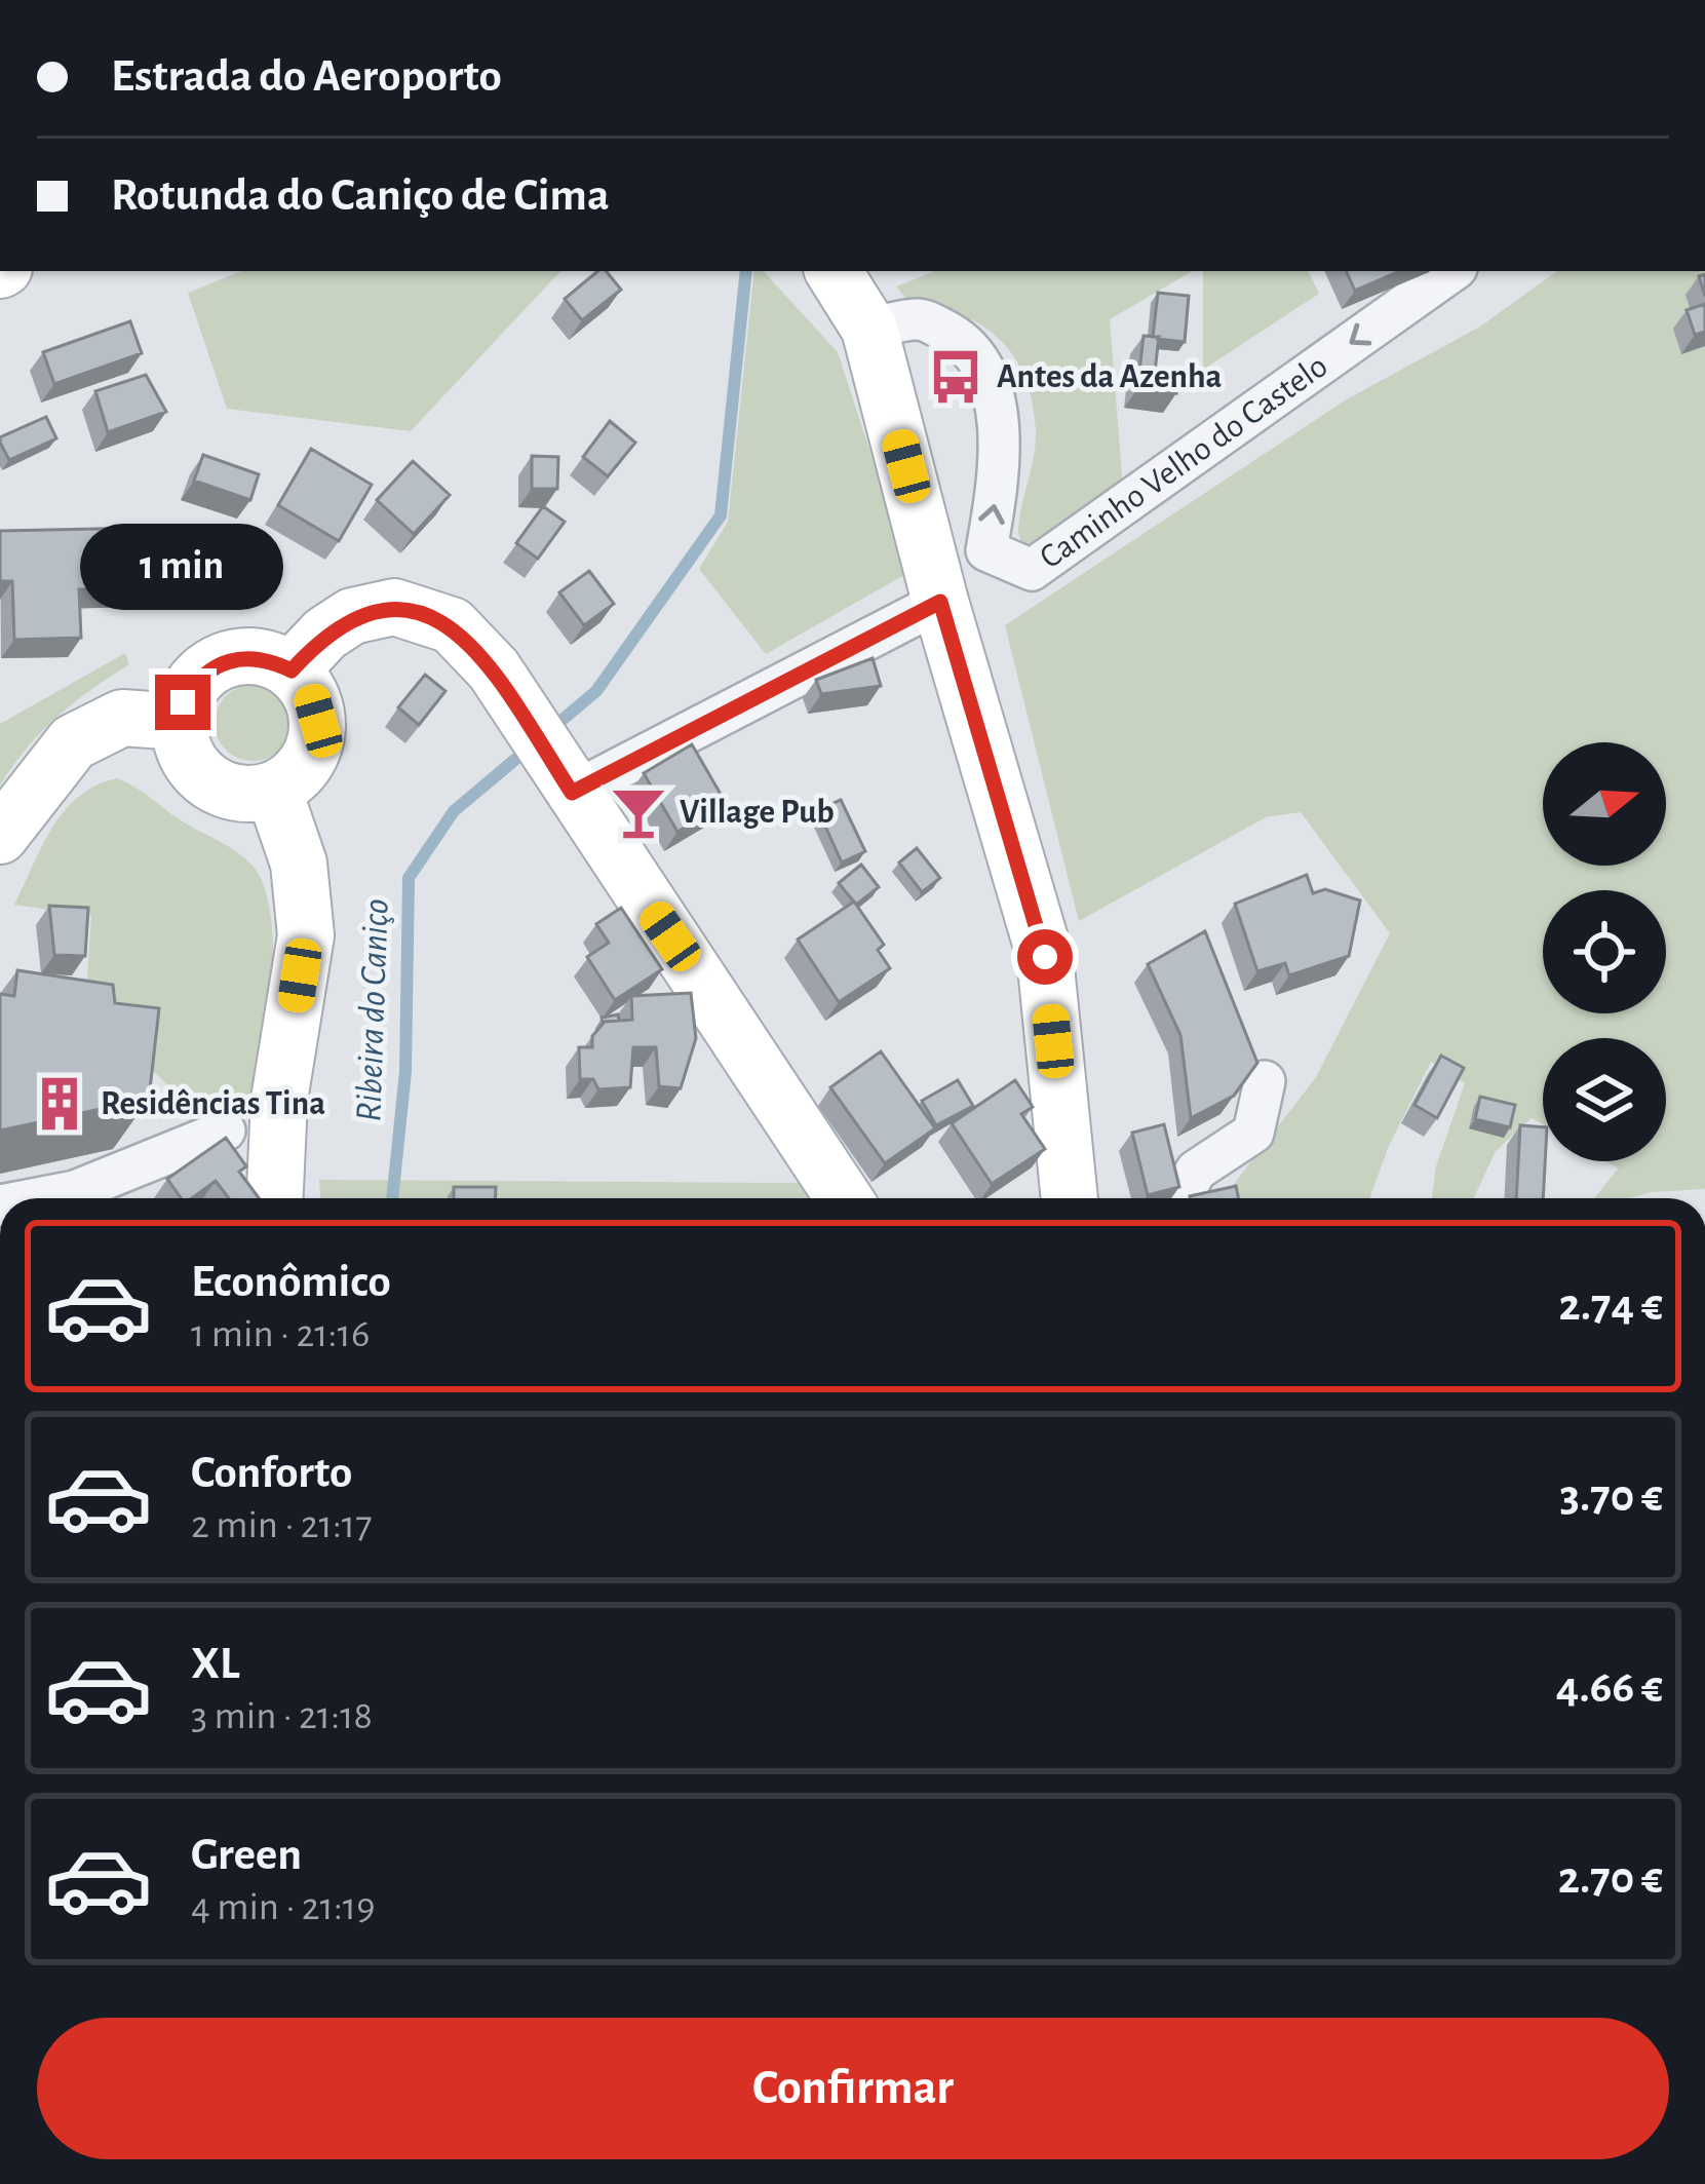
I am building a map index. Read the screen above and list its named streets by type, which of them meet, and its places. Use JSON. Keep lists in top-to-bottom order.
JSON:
{
  "streets": {
    "street": ["Caminho Velho do Castelo"]
  },
  "water": ["Ribeira do Caniço"],
  "places": {
    "bus stop": ["Antes da Azenha"],
    "bar": ["Village Pub"],
    "building": ["Residências Tina"]
  },
  "north": "right",
  "page": {
    "banner": ["Estrada do Aeroporto", "Rotunda do Caniço de Cima"],
    "bubble": "1 min",
    "list": [
      {
        "name": "Econômico",
        "note": "1 min · 21:16",
        "value": "2.74 €"
      },
      {
        "name": "Conforto",
        "note": "2 min · 21:17",
        "value": "3.70 €"
      },
      {
        "name": "XL",
        "note": "3 min · 21:18",
        "value": "4.66 €"
      },
      {
        "name": "Green",
        "note": "4 min · 21:19",
        "value": "2.70 €"
      }
    ],
    "buttons": "Confirmar"
  }
}
